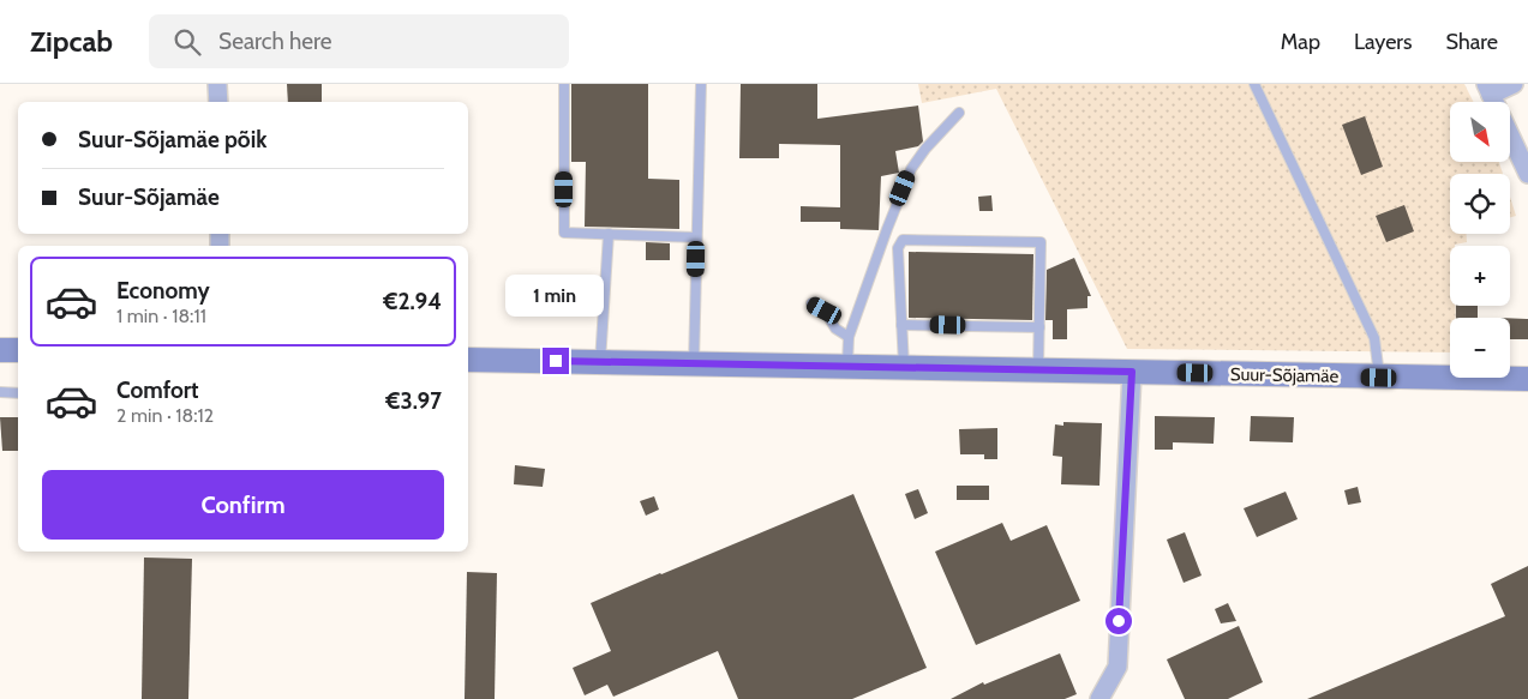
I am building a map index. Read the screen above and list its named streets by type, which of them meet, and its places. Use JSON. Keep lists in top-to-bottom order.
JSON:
{
  "streets": {
    "main road": ["Suur-Sõjamäe"]
  },
  "north": "bottom right",
  "page": {
    "header": "Zipcab",
    "search": "Search here",
    "nav": ["Map", "Layers", "Share"],
    "map_buttons": ["+", "−"],
    "banner": ["Suur-Sõjamäe põik", "Suur-Sõjamäe"],
    "list": [
      {
        "name": "Economy",
        "note": "1 min · 18:11",
        "value": "€2.94"
      },
      {
        "name": "Comfort",
        "note": "2 min · 18:12",
        "value": "€3.97"
      }
    ],
    "bubble": "1 min",
    "buttons": "Confirm"
  }
}
